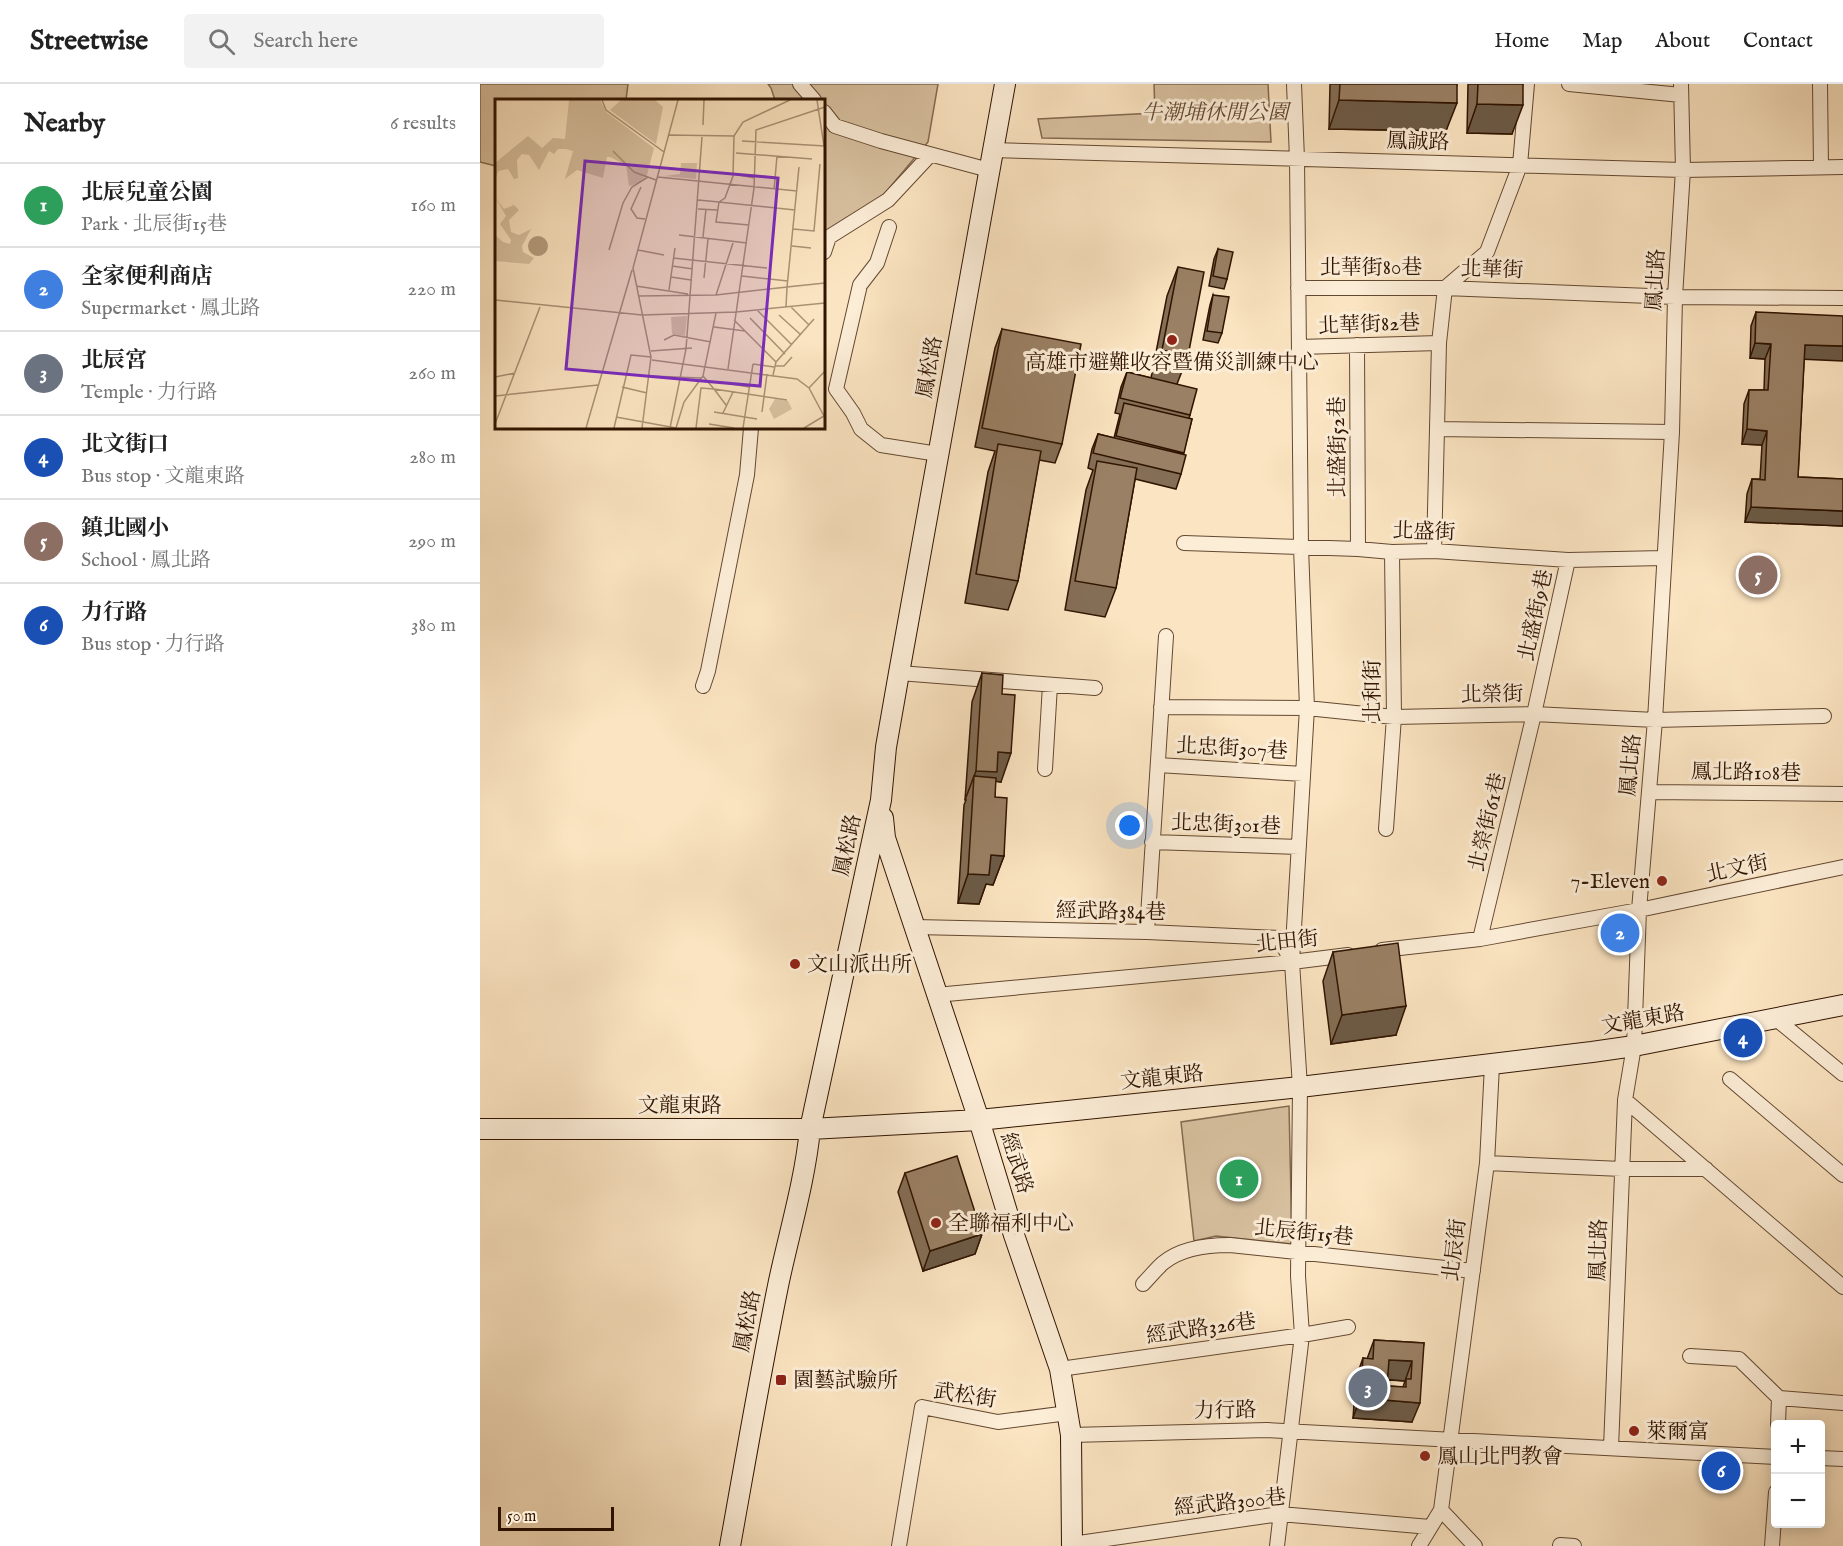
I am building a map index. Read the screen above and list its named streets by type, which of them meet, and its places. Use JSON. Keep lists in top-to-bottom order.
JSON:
{
  "streets": {
    "street": [
      "鳳誠路",
      "北華街80巷",
      "北華街",
      "鳳北路",
      "北華街82巷",
      "鳳松路",
      "北盛街52巷",
      "北盛街",
      "北盛街9巷",
      "北和街",
      "北榮街",
      "北忠街307巷",
      "鳳北路108巷",
      "北榮街61巷",
      "北忠街301巷",
      "北文街",
      "經武路384巷",
      "北田街",
      "文龍東路",
      "經武路",
      "北辰街15巷",
      "北辰街",
      "經武路326巷",
      "武松街",
      "力行路",
      "經武路300巷"
    ]
  },
  "crossings": [
    ["鳳誠路", "鳳北路"],
    ["鳳誠路", "鳳松路"],
    ["北華街80巷", "北華街"],
    ["北華街", "鳳北路"],
    ["北華街", "北華街82巷"],
    ["北華街", "北盛街"],
    ["鳳北路", "北盛街"],
    ["鳳北路", "北榮街"],
    ["鳳北路", "鳳北路108巷"],
    ["鳳北路", "北文街"],
    ["鳳北路", "北田街"],
    ["鳳北路", "文龍東路"],
    ["鳳北路", "力行路"],
    ["北華街82巷", "北盛街52巷"],
    ["鳳松路", "文龍東路"],
    ["鳳松路", "經武路"],
    ["北盛街52巷", "北盛街"],
    ["北盛街", "北盛街9巷"],
    ["北盛街", "北和街"],
    ["北盛街9巷", "北榮街"],
    ["北盛街9巷", "北榮街61巷"],
    ["北和街", "北榮街"],
    ["北榮街", "北榮街61巷"],
    ["北榮街61巷", "北田街"],
    ["北文街", "北田街"],
    ["經武路384巷", "北田街"],
    ["經武路384巷", "經武路"],
    ["北田街", "經武路"],
    ["文龍東路", "經武路"],
    ["文龍東路", "北辰街"],
    ["經武路", "經武路326巷"],
    ["經武路", "武松街"],
    ["經武路", "力行路"],
    ["經武路", "經武路300巷"],
    ["北辰街15巷", "北辰街"],
    ["北辰街", "力行路"]
  ],
  "parks": ["牛潮埔休閒公園"],
  "places": {
    "other": [
      "高雄市避難收容暨備災訓練中心",
      "7-Eleven",
      "文山派出所",
      "全聯福利中心",
      "萊爾富",
      "鳳山北門教會"
    ],
    "transit": ["園藝試驗所"]
  },
  "scale_bar": "50 m",
  "page": {
    "header": "Streetwise",
    "search": "Search here",
    "nav": [
      "Home",
      "Map",
      "About",
      "Contact"
    ],
    "heading": ["Nearby", "6 results"],
    "list": [
      {
        "mark": "1",
        "name": "北辰兒童公園",
        "note": "Park · 北辰街15巷",
        "value": "160 m"
      },
      {
        "mark": "2",
        "name": "全家便利商店",
        "note": "Supermarket · 鳳北路",
        "value": "220 m"
      },
      {
        "mark": "3",
        "name": "北辰宮",
        "note": "Temple · 力行路",
        "value": "260 m"
      },
      {
        "mark": "4",
        "name": "北文街口",
        "note": "Bus stop · 文龍東路",
        "value": "280 m"
      },
      {
        "mark": "5",
        "name": "鎮北國小",
        "note": "School · 鳳北路",
        "value": "290 m"
      },
      {
        "mark": "6",
        "name": "力行路",
        "note": "Bus stop · 力行路",
        "value": "380 m"
      }
    ],
    "pins": [
      "5",
      "2",
      "4",
      "1",
      "3",
      "6"
    ],
    "map_buttons": ["+", "−"],
    "scale": "50 m"
  }
}
